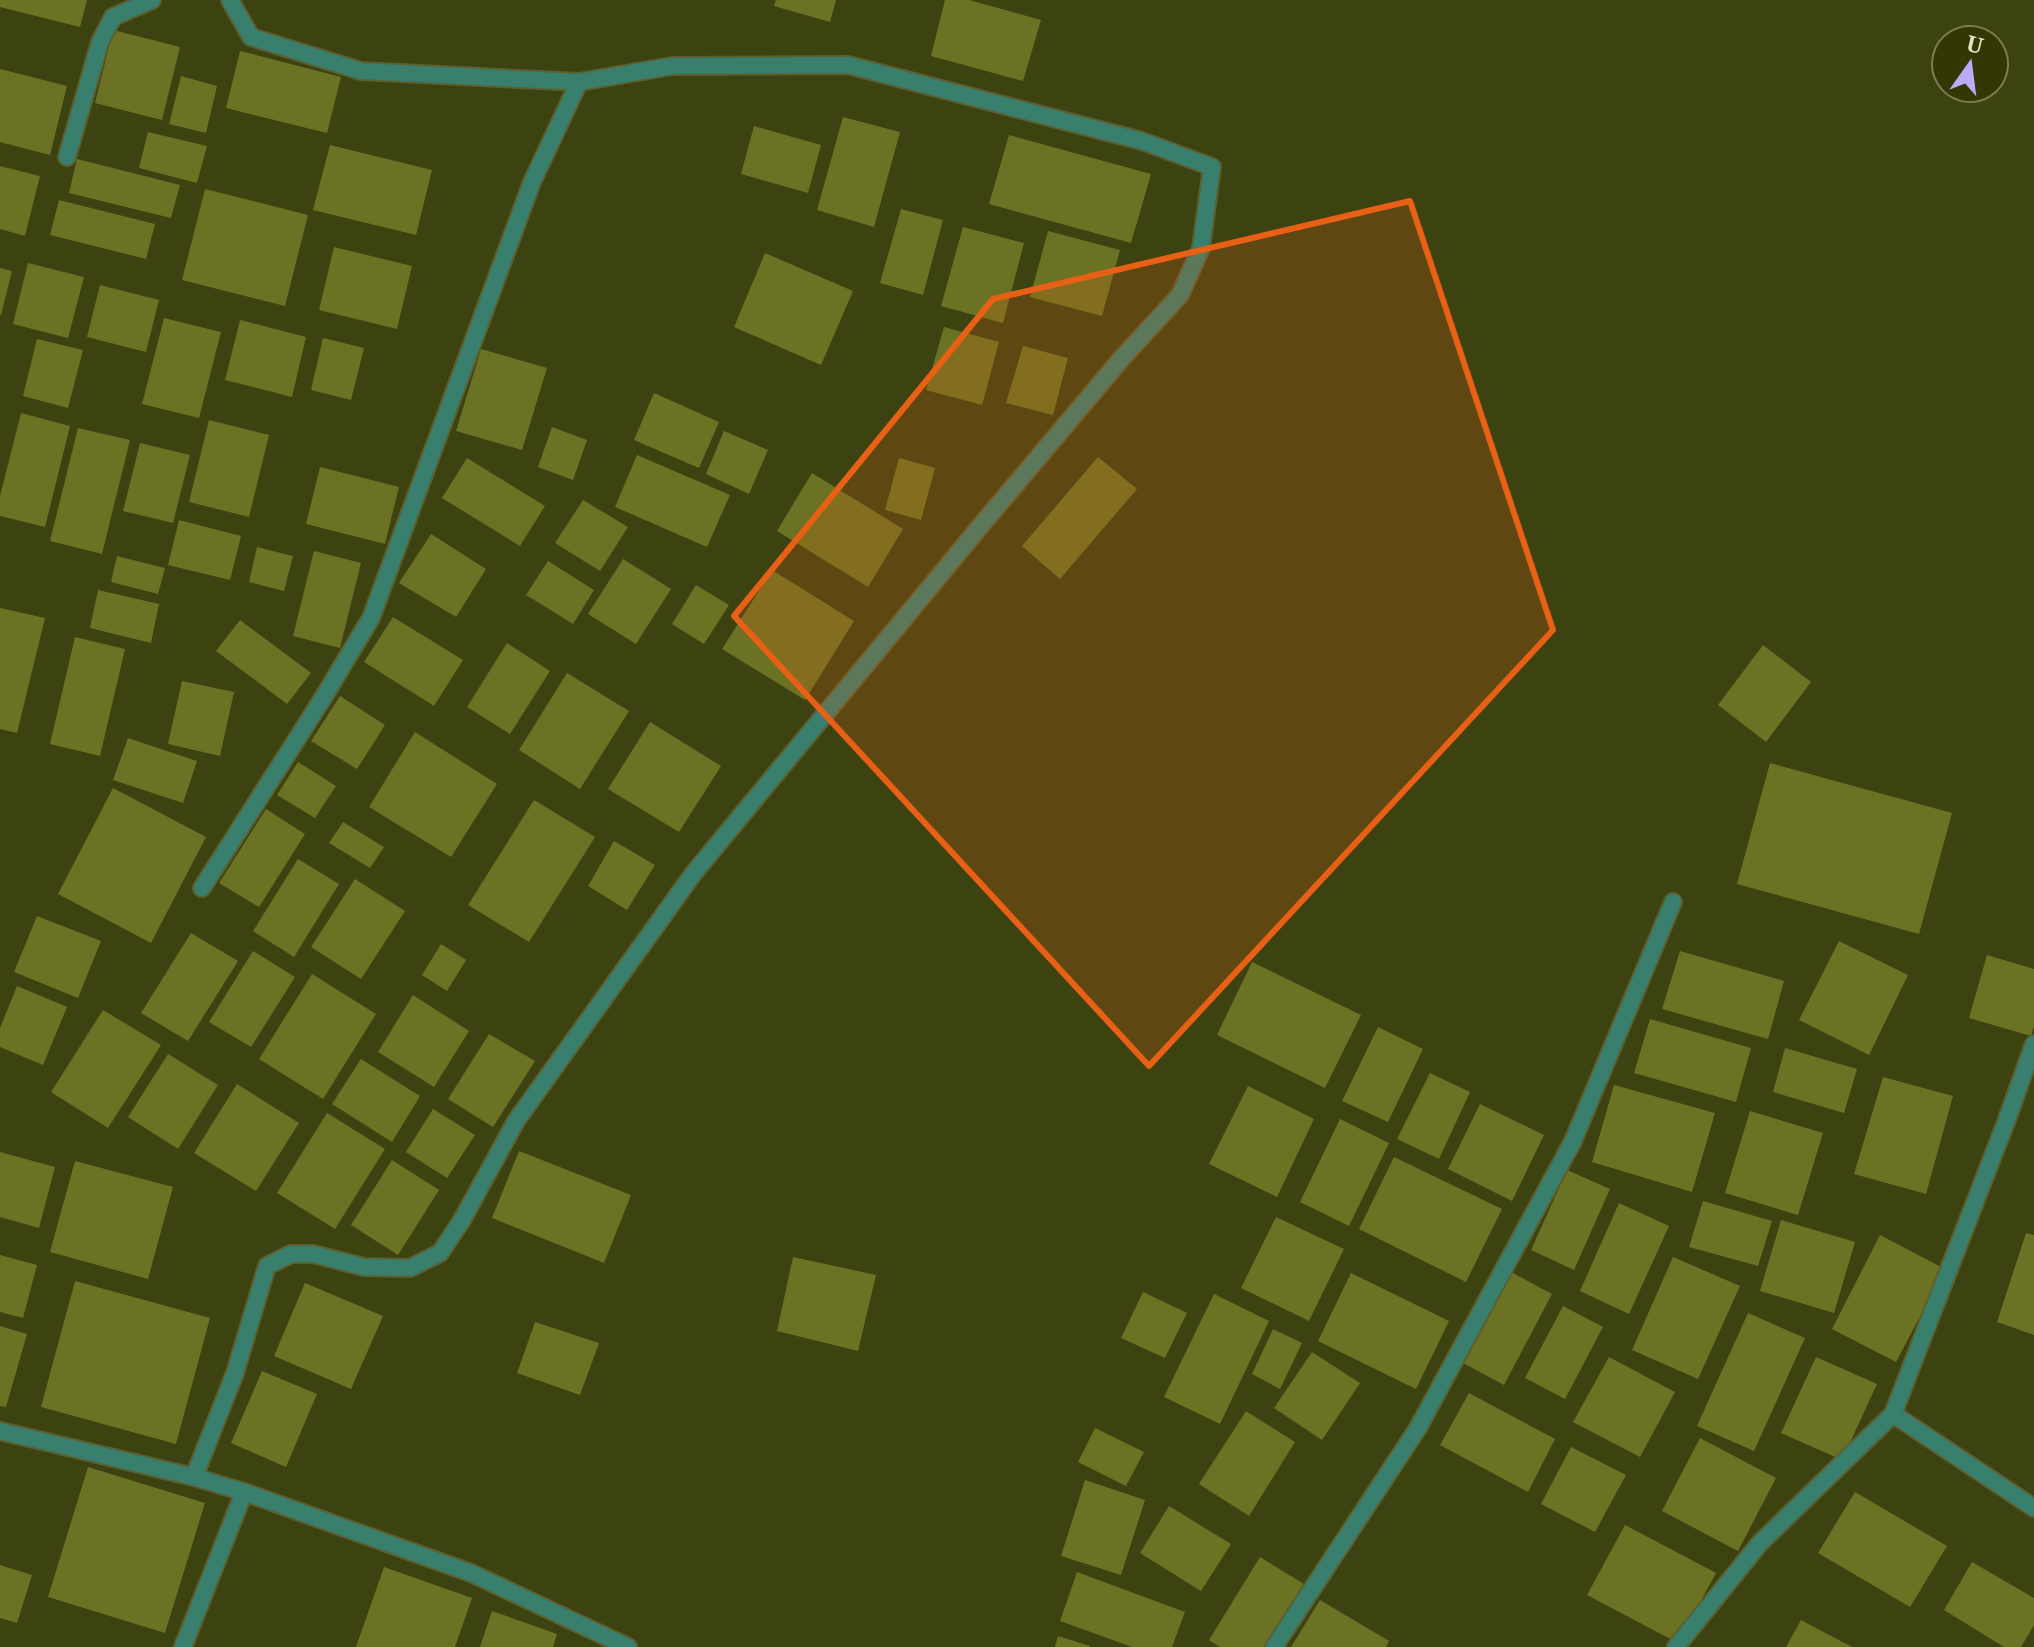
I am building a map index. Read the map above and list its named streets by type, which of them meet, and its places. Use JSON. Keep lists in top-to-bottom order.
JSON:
{
  "north": "top"
}
